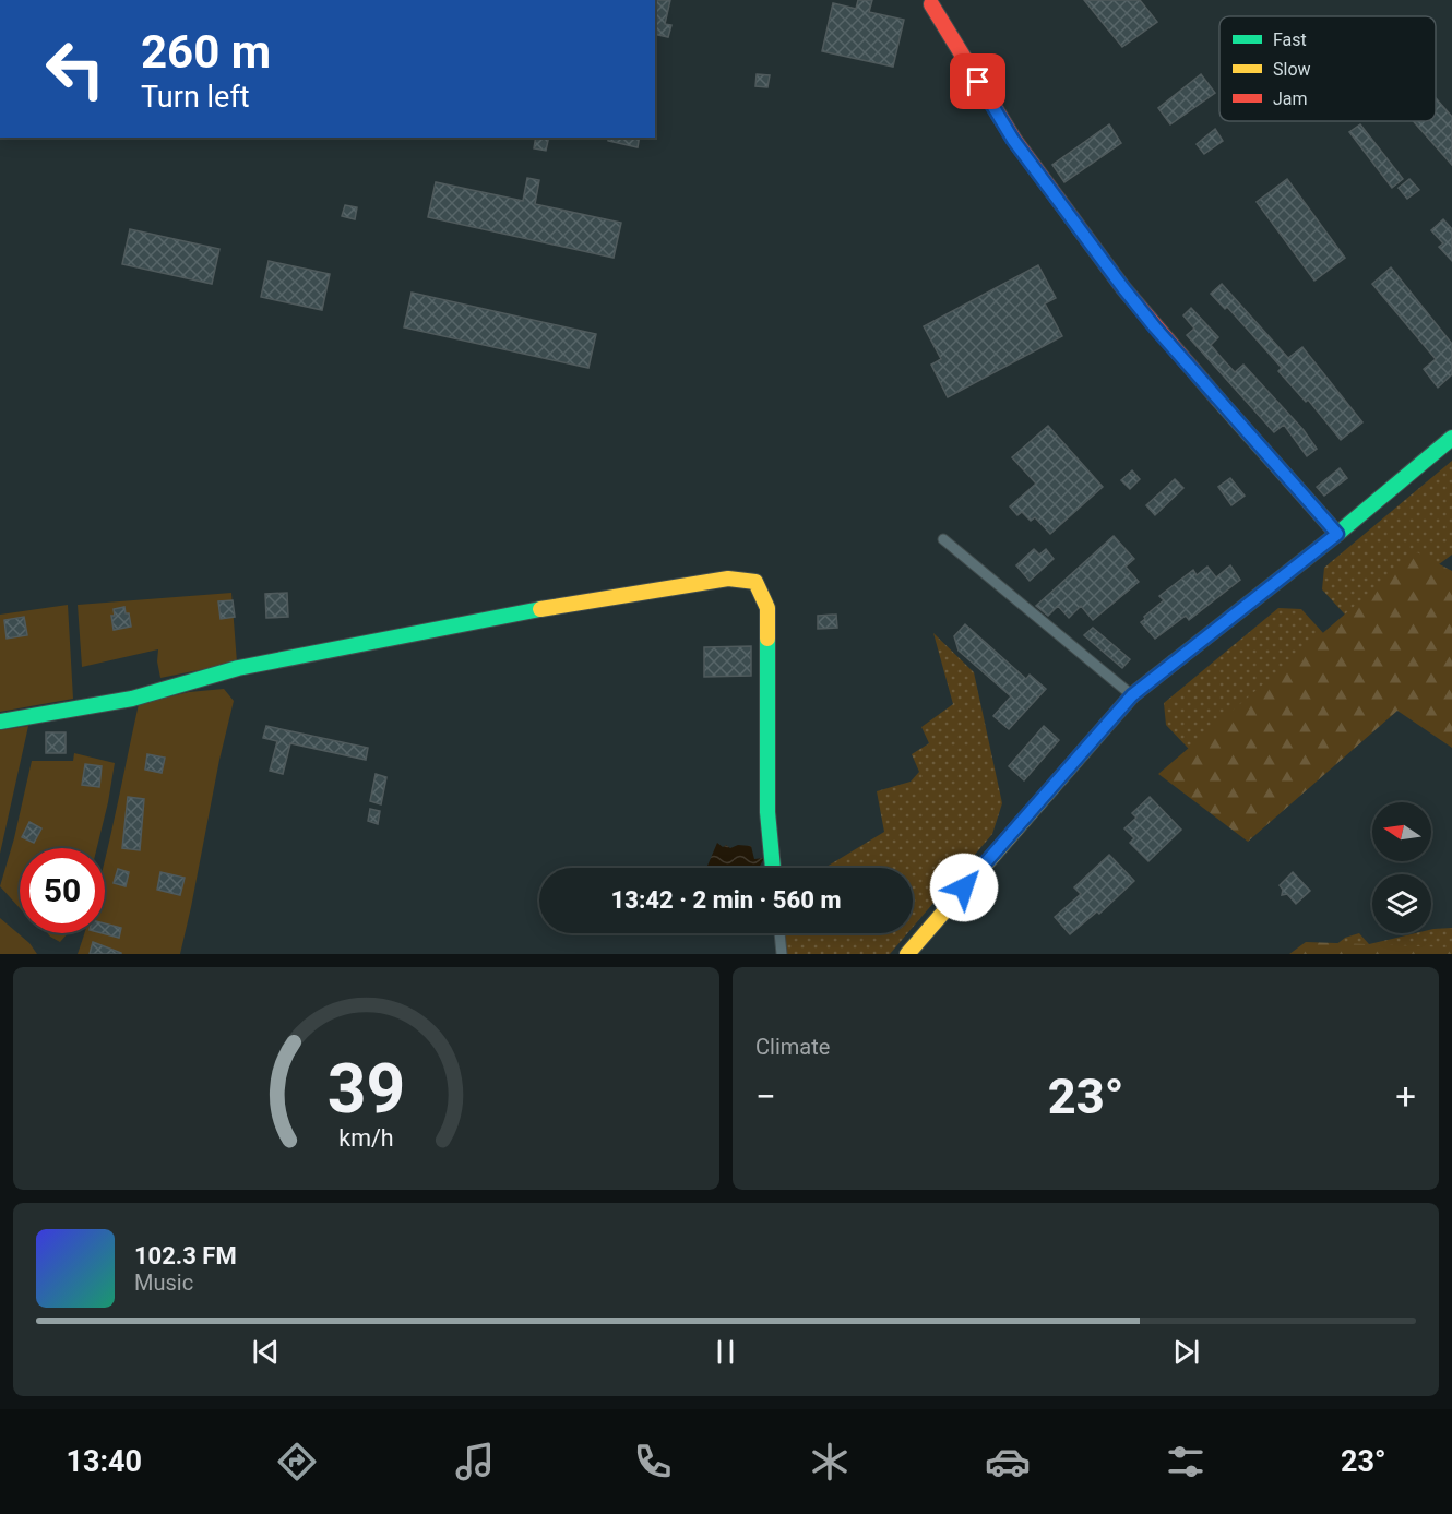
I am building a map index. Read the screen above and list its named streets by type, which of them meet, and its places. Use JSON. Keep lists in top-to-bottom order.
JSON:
{
  "legend": ["Fast", "Slow", "Jam"],
  "north": "left",
  "page": {
    "turn": ["260 m", "Turn left"],
    "limit": "50",
    "trip": "13:42 · 2 min · 560 m",
    "tile": "Climate",
    "heat": ["−", "23°", "+"],
    "song": ["102.3 FM", "Music"],
    "tabs": ["13:40", "23°"],
    "gauge": ["39", "km/h"]
  }
}
